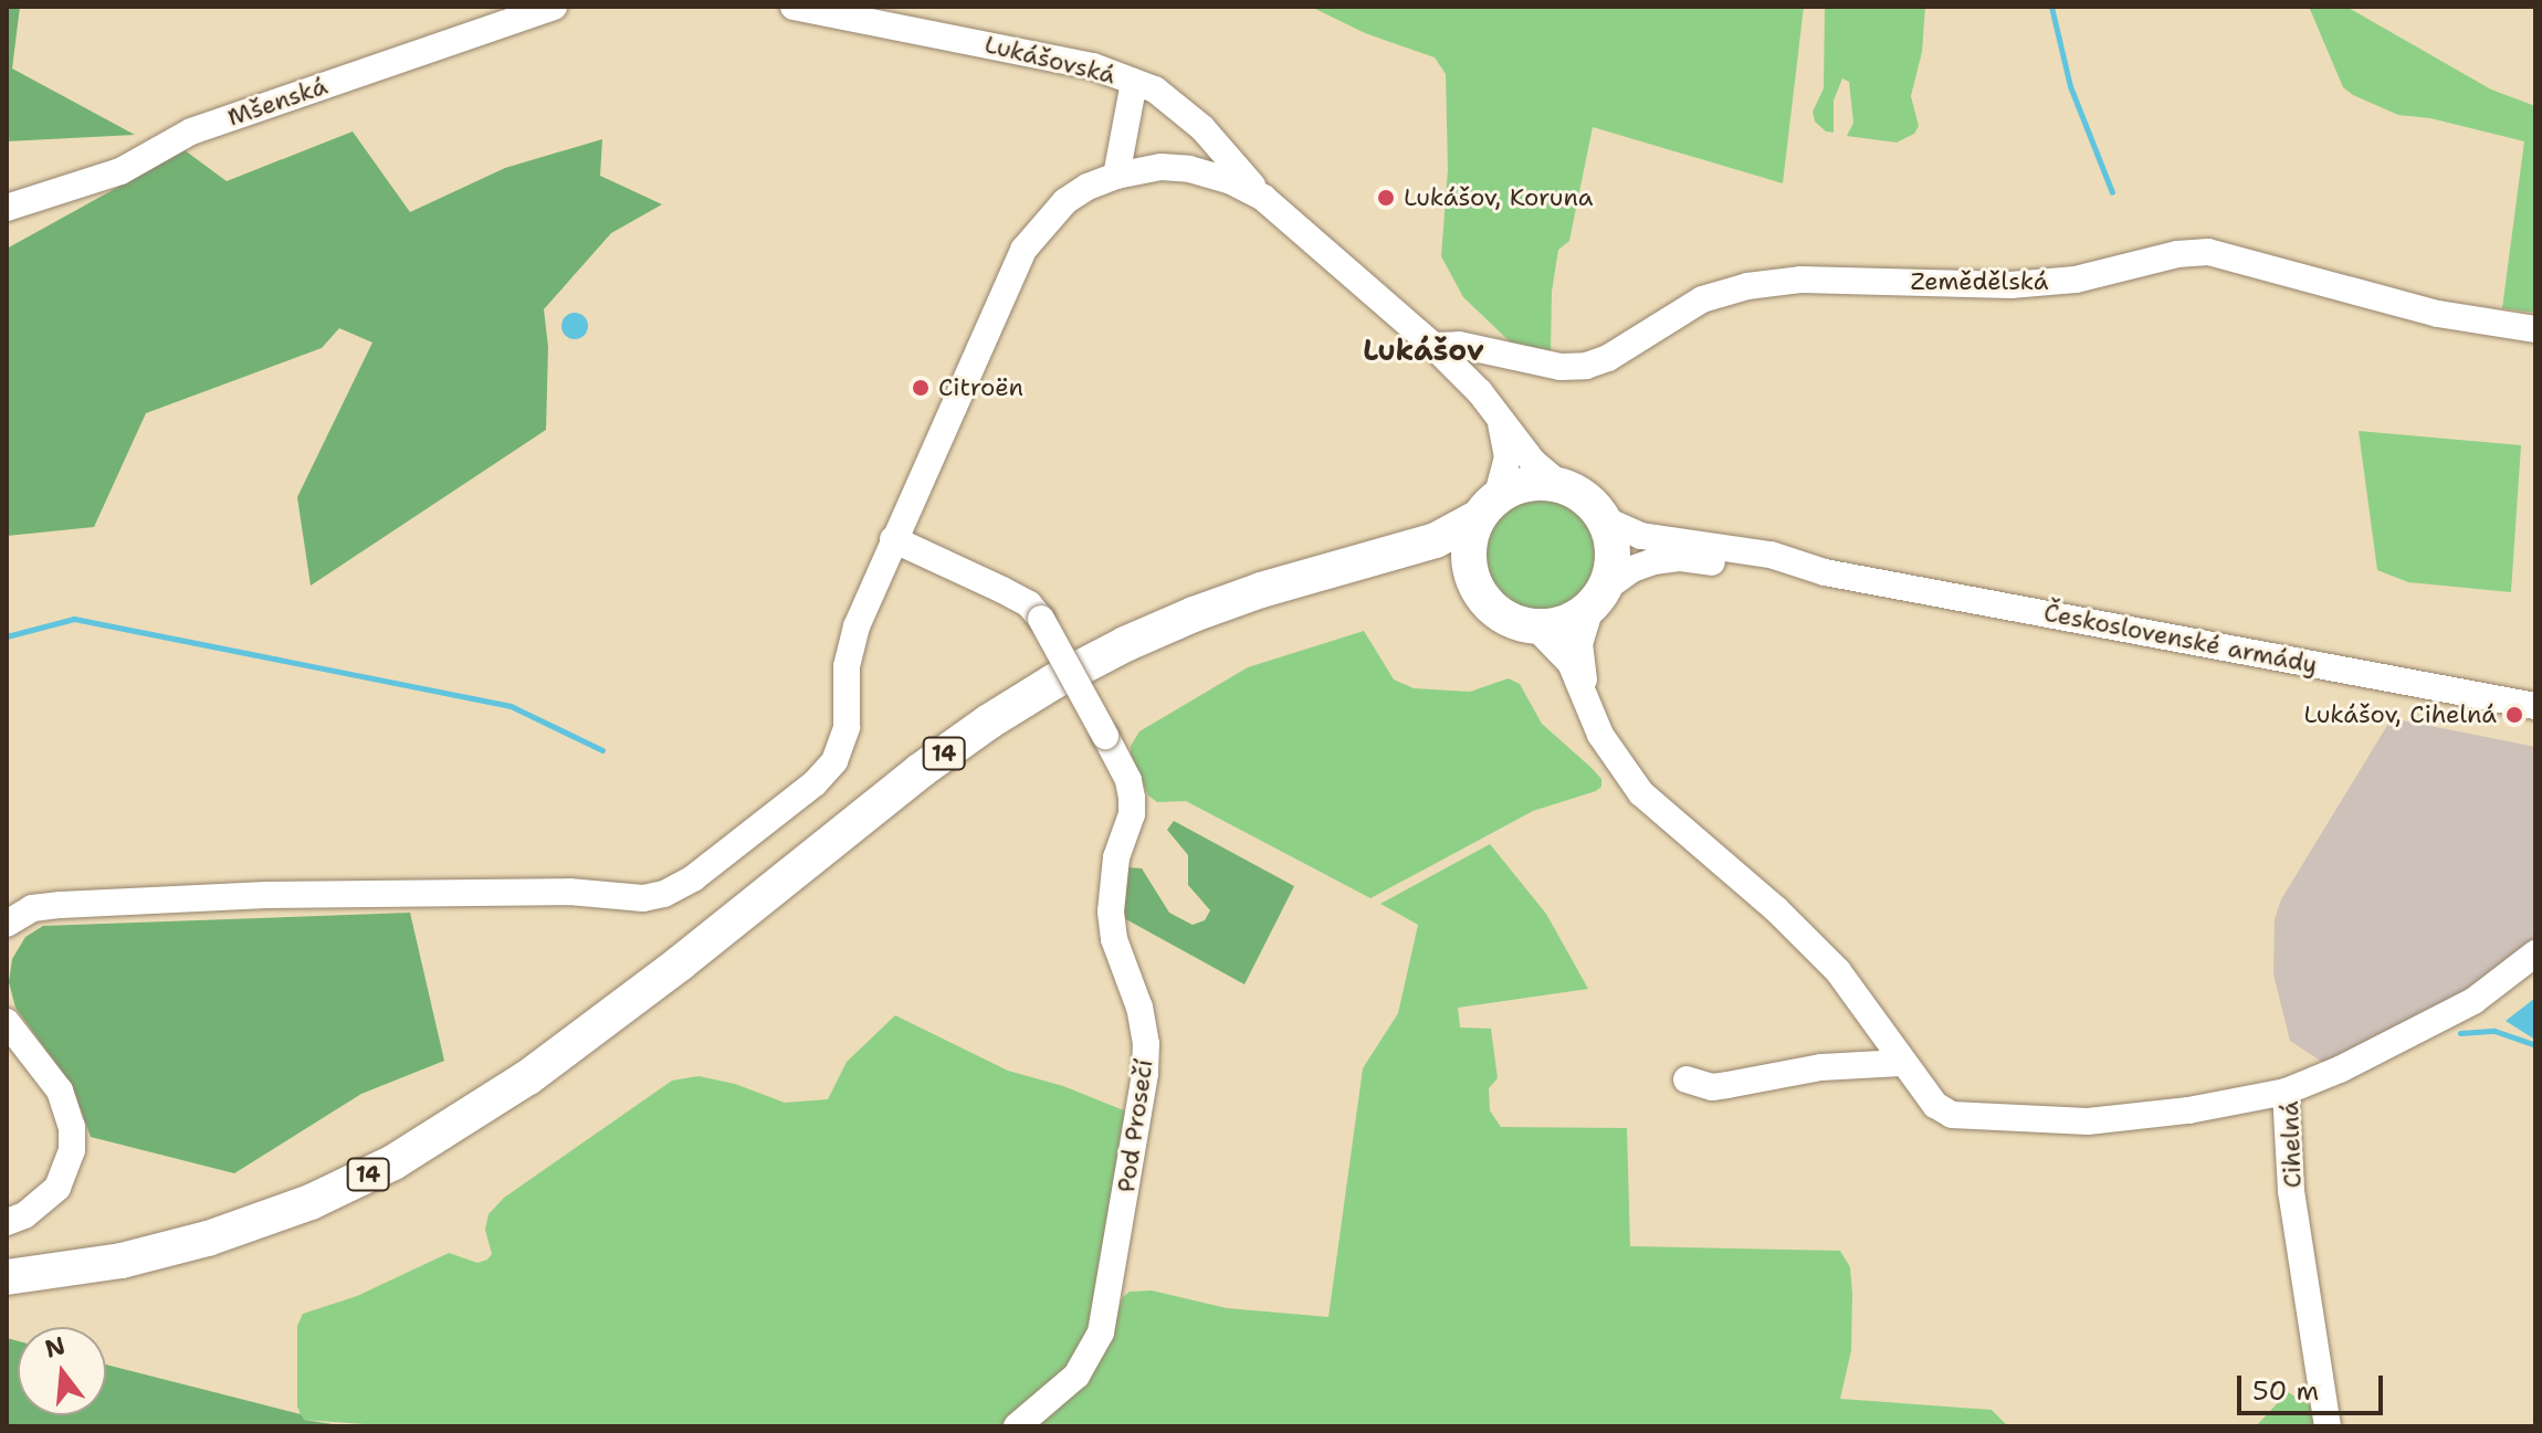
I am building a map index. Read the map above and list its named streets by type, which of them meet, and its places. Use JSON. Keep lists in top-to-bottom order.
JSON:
{
  "streets": {
    "main road": ["Československé armády", "14"],
    "street": [
      "Lukášovská",
      "Mšenská",
      "Zemědělská",
      "Pod Prosečí",
      "Cihelná"
    ]
  },
  "crossings": [
    ["Lukášovská", "Československé armády"],
    ["Zemědělská", "Československé armády"],
    ["Československé armády", "14"],
    ["Československé armády", "Pod Prosečí"]
  ],
  "districts": ["Lukášov"],
  "places": ["Lukášov, Koruna", "Citroën", "Lukášov, Cihelná"],
  "scale_bar": "50 m",
  "north": "top"
}
